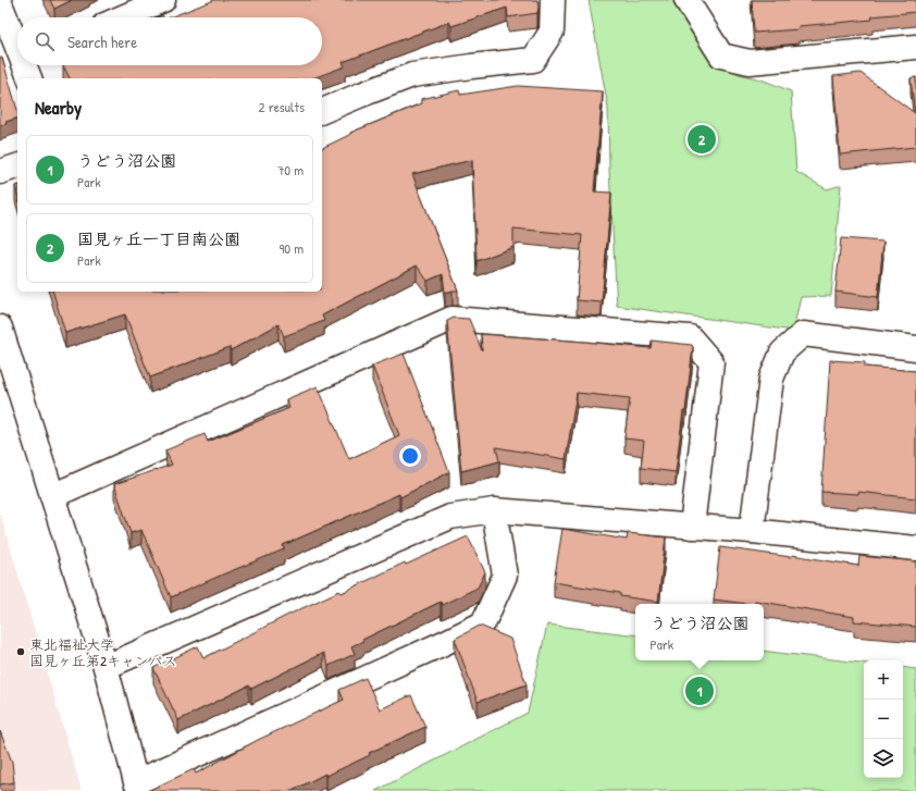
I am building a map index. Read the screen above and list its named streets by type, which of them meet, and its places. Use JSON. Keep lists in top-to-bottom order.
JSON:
{
  "places": ["東北福祉大学 国見ヶ丘第2キャンパス"],
  "page": {
    "search": "Search here",
    "heading": ["Nearby", "2 results"],
    "pins": ["2", "1"],
    "list": [
      {
        "mark": "1",
        "name": "うどう沼公園",
        "note": "Park",
        "value": "70 m"
      },
      {
        "mark": "2",
        "name": "国見ヶ丘一丁目南公園",
        "note": "Park",
        "value": "90 m"
      }
    ],
    "popup": ["うどう沼公園", "Park"],
    "map_buttons": ["+", "−"]
  }
}
